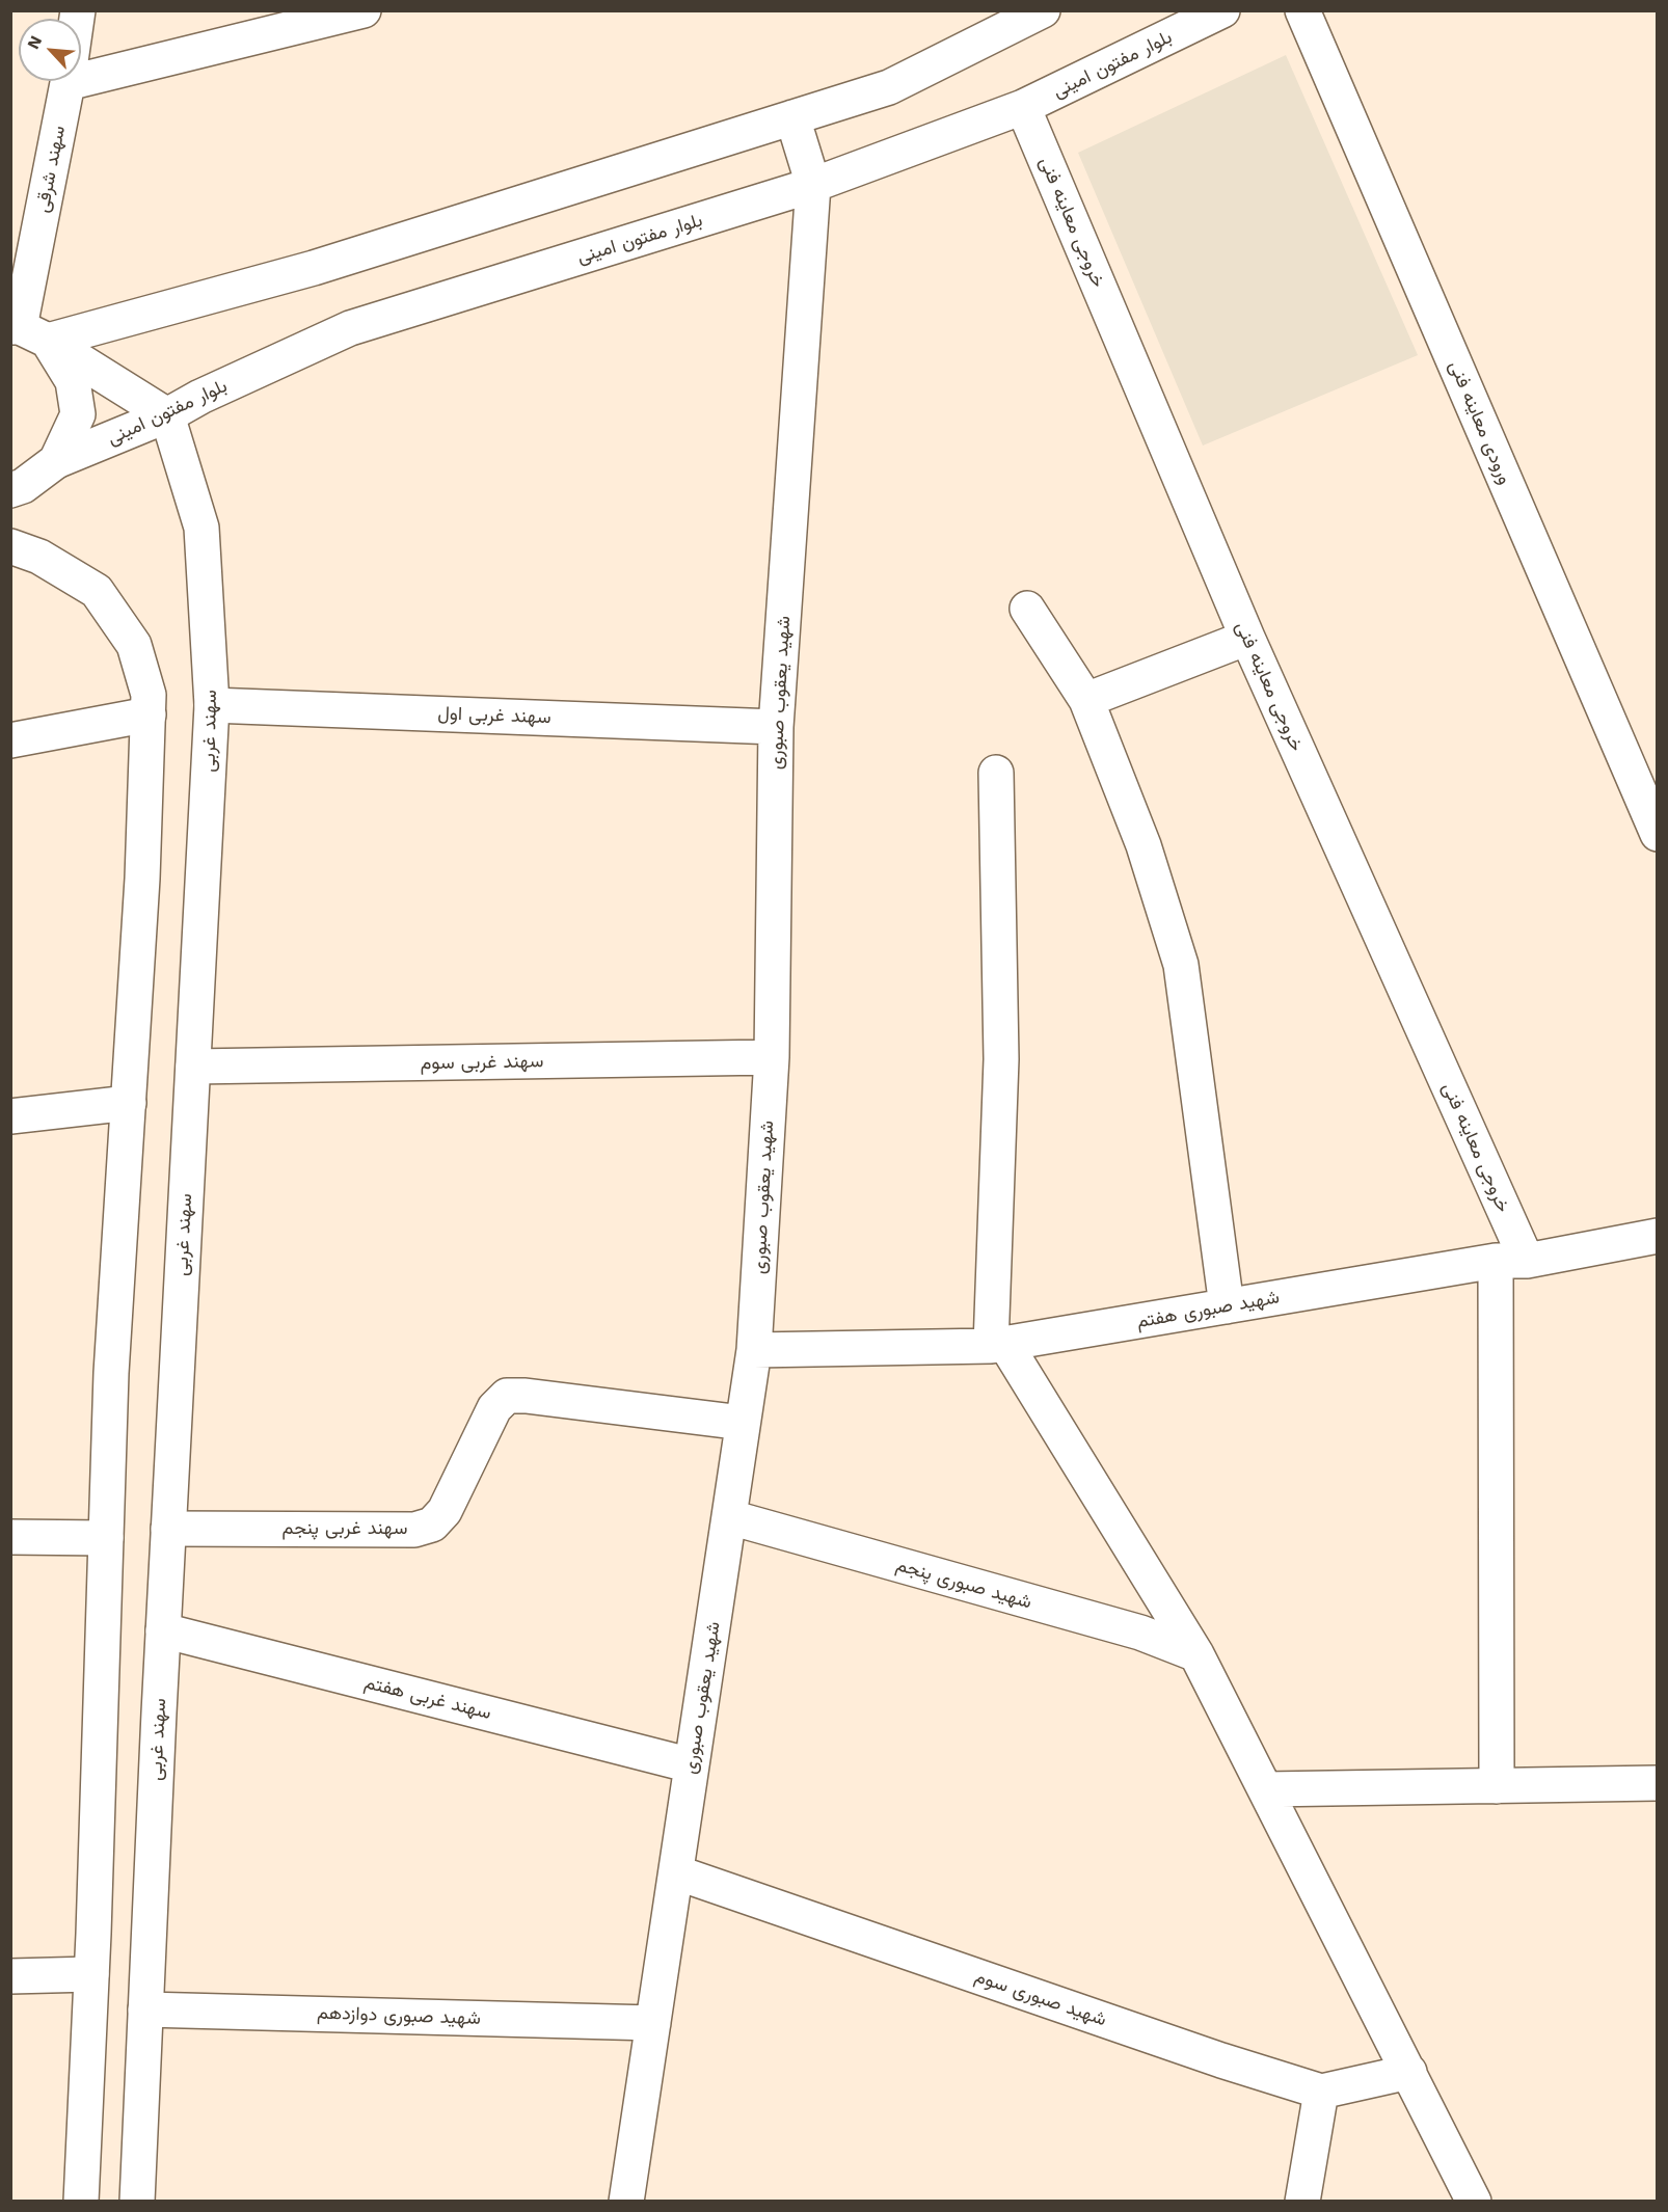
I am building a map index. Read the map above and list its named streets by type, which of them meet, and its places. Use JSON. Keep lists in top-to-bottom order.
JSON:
{
  "streets": {
    "street": [
      "بلوار مفتون امینی",
      "سهند شرقی",
      "خروجی معاینه فنی",
      "ورودی معاینه فنی",
      "شهید یعقوب صبوری",
      "سهند غربی اول",
      "سهند غربی",
      "سهند غربی سوم",
      "شهید صبوری هفتم",
      "سهند غربی پنجم",
      "شهید صبوری پنجم",
      "سهند غربی هفتم",
      "شهید صبوری سوم",
      "شهید صبوری دوازدهم"
    ]
  },
  "crossings": [
    ["بلوار مفتون امینی", "خروجی معاینه فنی"],
    ["بلوار مفتون امینی", "شهید یعقوب صبوری"],
    ["بلوار مفتون امینی", "سهند غربی"],
    ["خروجی معاینه فنی", "شهید صبوری هفتم"],
    ["شهید یعقوب صبوری", "سهند غربی اول"],
    ["شهید یعقوب صبوری", "سهند غربی سوم"],
    ["شهید یعقوب صبوری", "شهید صبوری هفتم"],
    ["شهید یعقوب صبوری", "سهند غربی پنجم"],
    ["شهید یعقوب صبوری", "شهید صبوری پنجم"],
    ["شهید یعقوب صبوری", "سهند غربی هفتم"],
    ["شهید یعقوب صبوری", "شهید صبوری سوم"],
    ["شهید یعقوب صبوری", "شهید صبوری دوازدهم"],
    ["سهند غربی اول", "سهند غربی"],
    ["سهند غربی", "سهند غربی سوم"],
    ["سهند غربی", "سهند غربی پنجم"],
    ["سهند غربی", "سهند غربی هفتم"],
    ["سهند غربی", "شهید صبوری دوازدهم"]
  ],
  "north": "top left"
}
